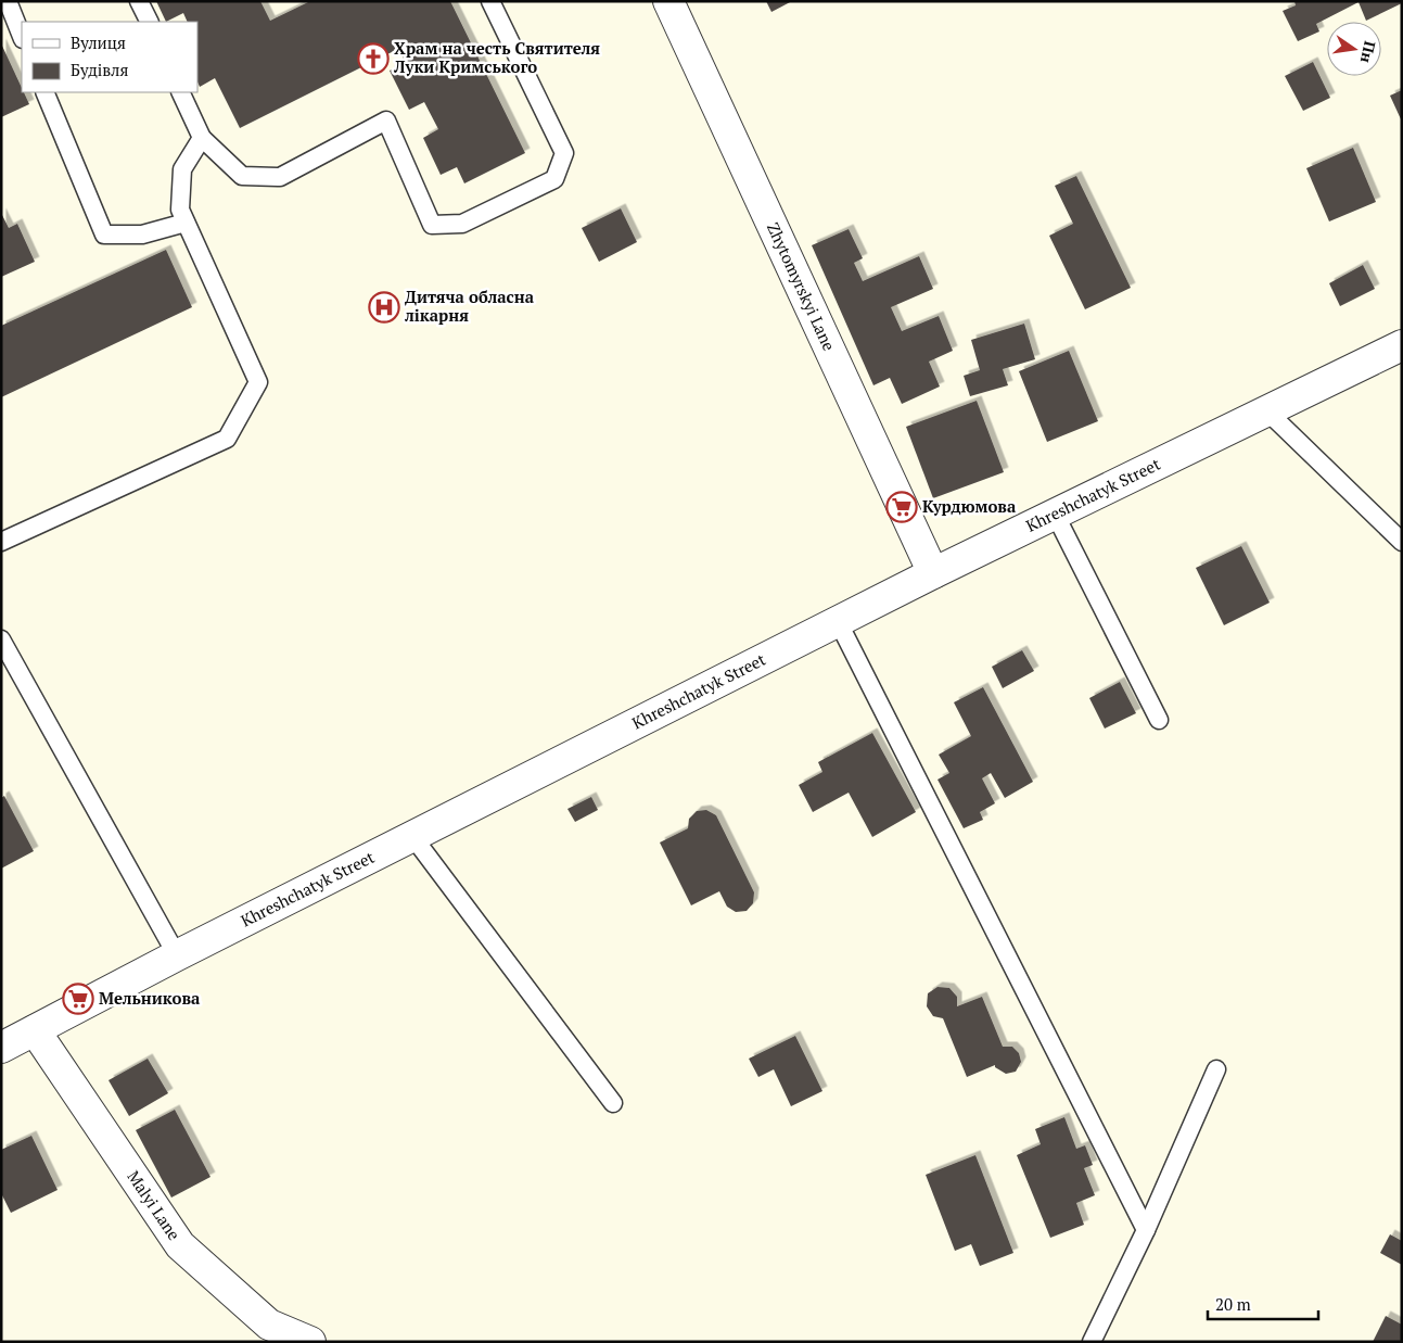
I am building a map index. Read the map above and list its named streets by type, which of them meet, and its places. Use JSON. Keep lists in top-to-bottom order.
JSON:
{
  "streets": {
    "street": ["Zhytomyrskyi Lane", "Khreshchatyk Street", "Malyi Lane"]
  },
  "crossings": [
    ["Zhytomyrskyi Lane", "Khreshchatyk Street"],
    ["Khreshchatyk Street", "Malyi Lane"]
  ],
  "places": {
    "church": ["Храм на честь Святителя Луки Кримського"],
    "hospital": ["Дитяча обласна лікарня"],
    "supermarket": ["Курдюмова", "Мельникова"]
  },
  "legend": ["Вулиця", "Будівля"],
  "scale_bar": "20 m",
  "north": "right"
}
